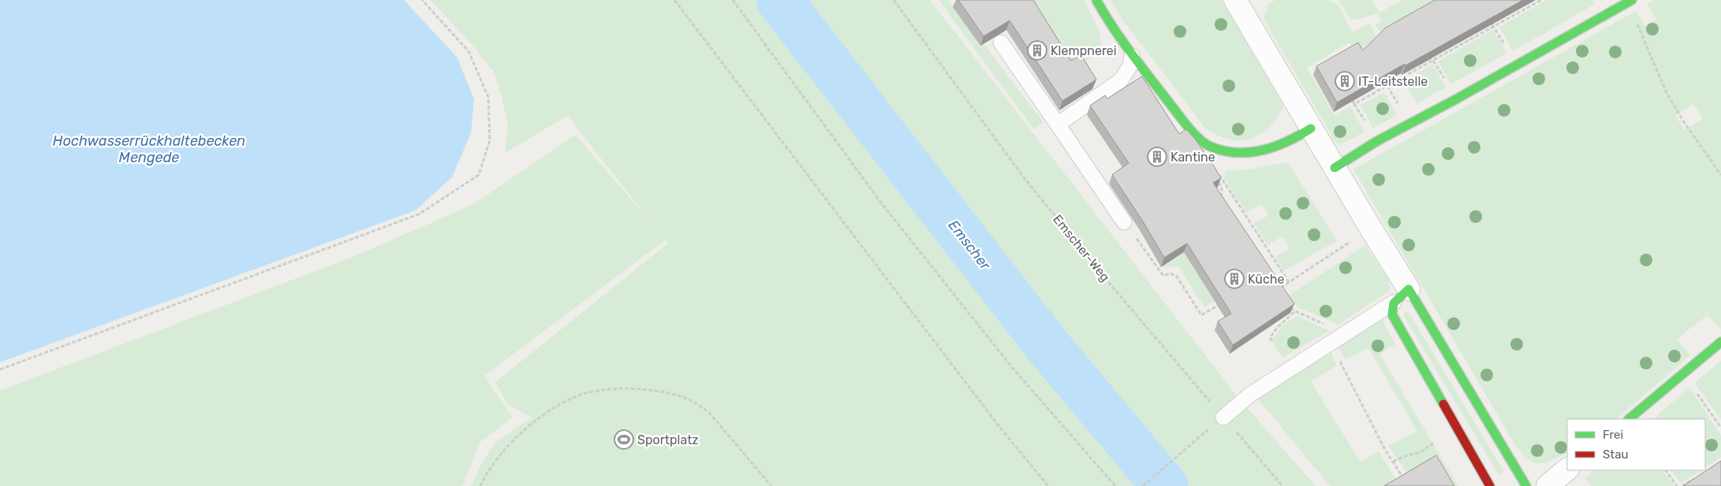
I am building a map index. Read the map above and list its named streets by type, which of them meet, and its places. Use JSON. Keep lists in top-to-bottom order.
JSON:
{
  "streets": {
    "path": ["Emscher-Weg"]
  },
  "water": ["Hochwasserrückhaltebecken Mengede", "Emscher"],
  "places": {
    "building": [
      "Klempnerei",
      "IT-Leitstelle",
      "Kantine",
      "Küche"
    ],
    "sports": ["Sportplatz"]
  },
  "legend": ["Frei", "Stau"]
}
